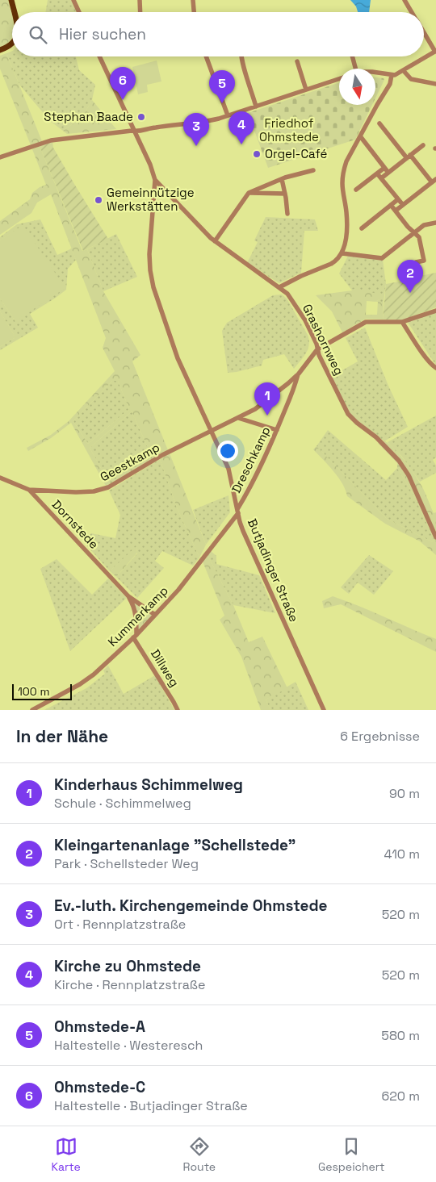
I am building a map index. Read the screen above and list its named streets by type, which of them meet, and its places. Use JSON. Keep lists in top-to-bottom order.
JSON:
{
  "streets": {
    "street": [
      "Grashornweg",
      "Dreschkamp",
      "Geestkamp",
      "Dornstede",
      "Butjadinger Straße",
      "Kummerkamp",
      "Dillweg"
    ]
  },
  "crossings": [
    ["Grashornweg", "Butjadinger Straße"],
    ["Dreschkamp", "Geestkamp"],
    ["Dreschkamp", "Butjadinger Straße"],
    ["Dreschkamp", "Kummerkamp"],
    ["Geestkamp", "Dornstede"],
    ["Geestkamp", "Butjadinger Straße"],
    ["Dornstede", "Kummerkamp"],
    ["Dornstede", "Dillweg"],
    ["Butjadinger Straße", "Kummerkamp"],
    ["Kummerkamp", "Dillweg"]
  ],
  "parks": ["Friedhof Ohmstede"],
  "places": ["Stephan Baade", "Orgel-Café", "Gemeinnützige Werkstätten"],
  "scale_bar": "100 m",
  "north": "bottom",
  "page": {
    "search": "Hier suchen",
    "pins": [
      "6",
      "5",
      "4",
      "3",
      "2",
      "1"
    ],
    "scale": "100 m",
    "heading": ["In der Nähe", "6 Ergebnisse"],
    "list": [
      {
        "mark": "1",
        "name": "Kinderhaus Schimmelweg",
        "note": "Schule · Schimmelweg",
        "value": "90 m"
      },
      {
        "mark": "2",
        "name": "Kleingartenanlage \"Schellstede\"",
        "note": "Park · Schellsteder Weg",
        "value": "410 m"
      },
      {
        "mark": "3",
        "name": "Ev.-luth. Kirchengemeinde Ohmstede",
        "note": "Ort · Rennplatzstraße",
        "value": "520 m"
      },
      {
        "mark": "4",
        "name": "Kirche zu Ohmstede",
        "note": "Kirche · Rennplatzstraße",
        "value": "520 m"
      },
      {
        "mark": "5",
        "name": "Ohmstede-A",
        "note": "Haltestelle · Westeresch",
        "value": "580 m"
      },
      {
        "mark": "6",
        "name": "Ohmstede-C",
        "note": "Haltestelle · Butjadinger Straße",
        "value": "620 m"
      }
    ],
    "nav": ["Karte", "Route", "Gespeichert"]
  }
}
